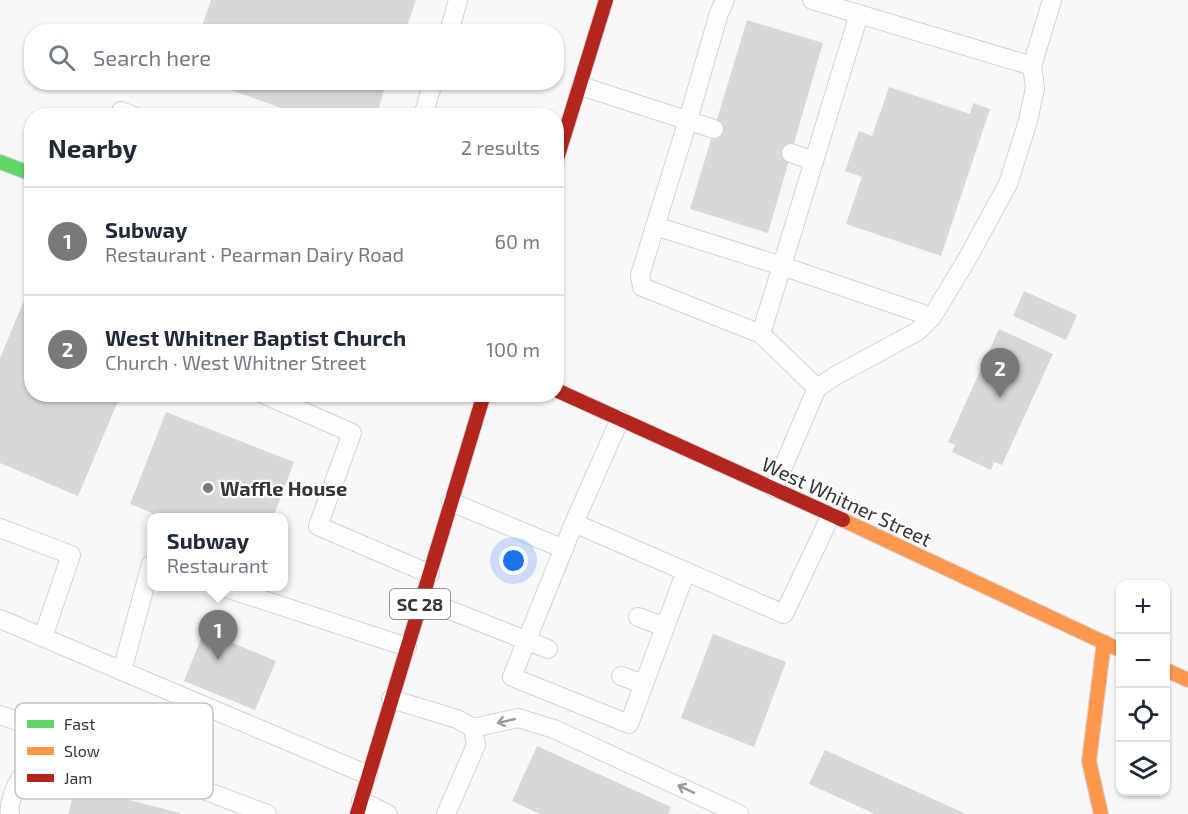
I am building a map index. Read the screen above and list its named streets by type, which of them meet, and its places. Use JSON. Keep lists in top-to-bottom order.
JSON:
{
  "streets": {
    "main road": ["West Whitner Street", "SC 28"]
  },
  "places": ["Waffle House"],
  "legend": ["Fast", "Slow", "Jam"],
  "page": {
    "search": "Search here",
    "heading": ["Nearby", "2 results"],
    "list": [
      {
        "mark": "1",
        "name": "Subway",
        "note": "Restaurant · Pearman Dairy Road",
        "value": "60 m"
      },
      {
        "mark": "2",
        "name": "West Whitner Baptist Church",
        "note": "Church · West Whitner Street",
        "value": "100 m"
      }
    ],
    "pins": ["2", "1"],
    "popup": ["Subway", "Restaurant"],
    "map_buttons": ["+", "−"]
  }
}
